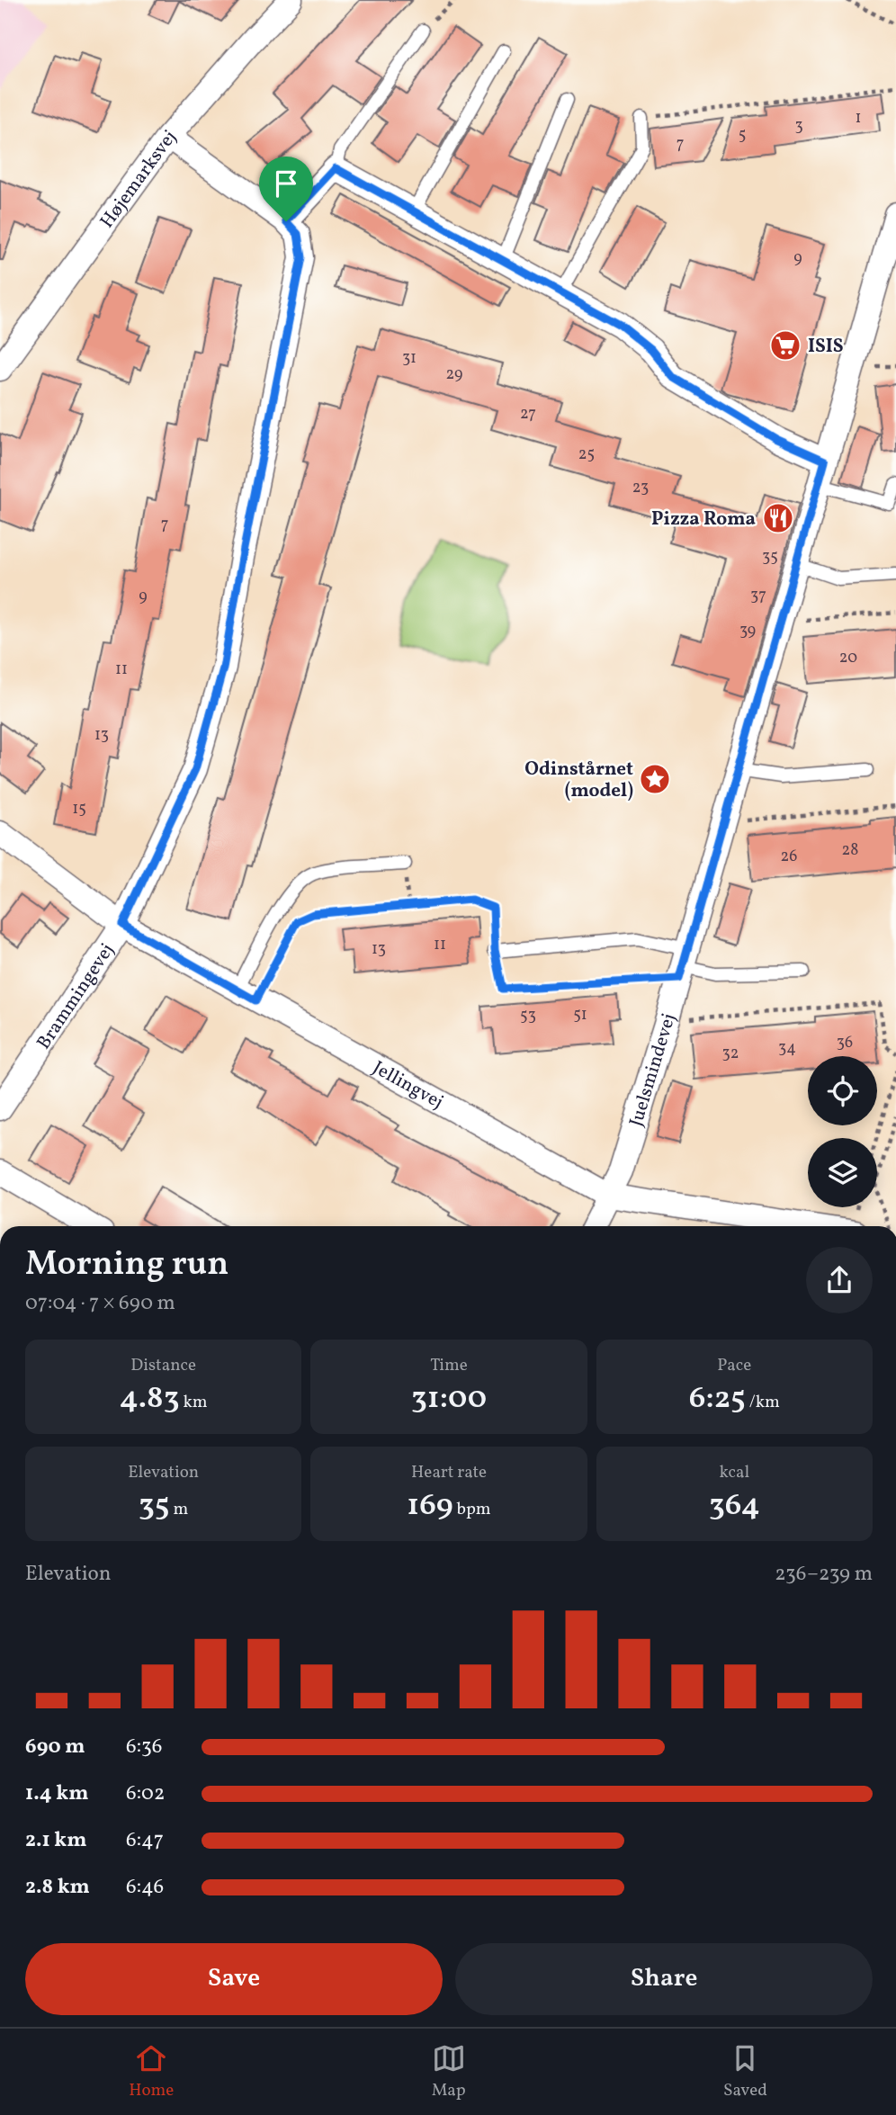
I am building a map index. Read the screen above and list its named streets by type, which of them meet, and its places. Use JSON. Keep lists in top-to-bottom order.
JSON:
{
  "streets": {
    "street": [
      "Højemarksvej",
      "Brammingevej",
      "Juelsmindevej",
      "Jellingvej"
    ]
  },
  "crossings": [
    ["Højemarksvej", "Brammingevej"],
    ["Brammingevej", "Jellingvej"],
    ["Juelsmindevej", "Jellingvej"]
  ],
  "places": {
    "supermarket": ["ISIS"],
    "restaurant": ["Pizza Roma"],
    "place": ["Odinstårnet (model)"]
  },
  "house_numbers": [
    "1",
    "3",
    "5",
    "7",
    "9",
    "31",
    "29",
    "27",
    "25",
    "23",
    "7",
    "35",
    "37",
    "9",
    "39",
    "20",
    "11",
    "13",
    "15",
    "28",
    "26",
    "11",
    "13",
    "51",
    "53",
    "36",
    "34",
    "32"
  ],
  "page": {
    "heading": ["Morning run", "07:04 · 7 × 690 m"],
    "stats": [
      ["Distance", "4.83 km"],
      ["Time", "31:00"],
      ["Pace", "6:25 /km"],
      ["Elevation", "35 m"],
      ["Heart rate", "169 bpm"],
      ["kcal", "364"]
    ],
    "chart": ["Elevation", "236–239 m"],
    "list": [
      {
        "name": "690 m",
        "note": "6:36"
      },
      {
        "name": "1.4 km",
        "note": "6:02"
      },
      {
        "name": "2.1 km",
        "note": "6:47"
      },
      {
        "name": "2.8 km",
        "note": "6:46"
      }
    ],
    "buttons": ["Save", "Share"],
    "tabs": ["Home", "Map", "Saved"]
  }
}
